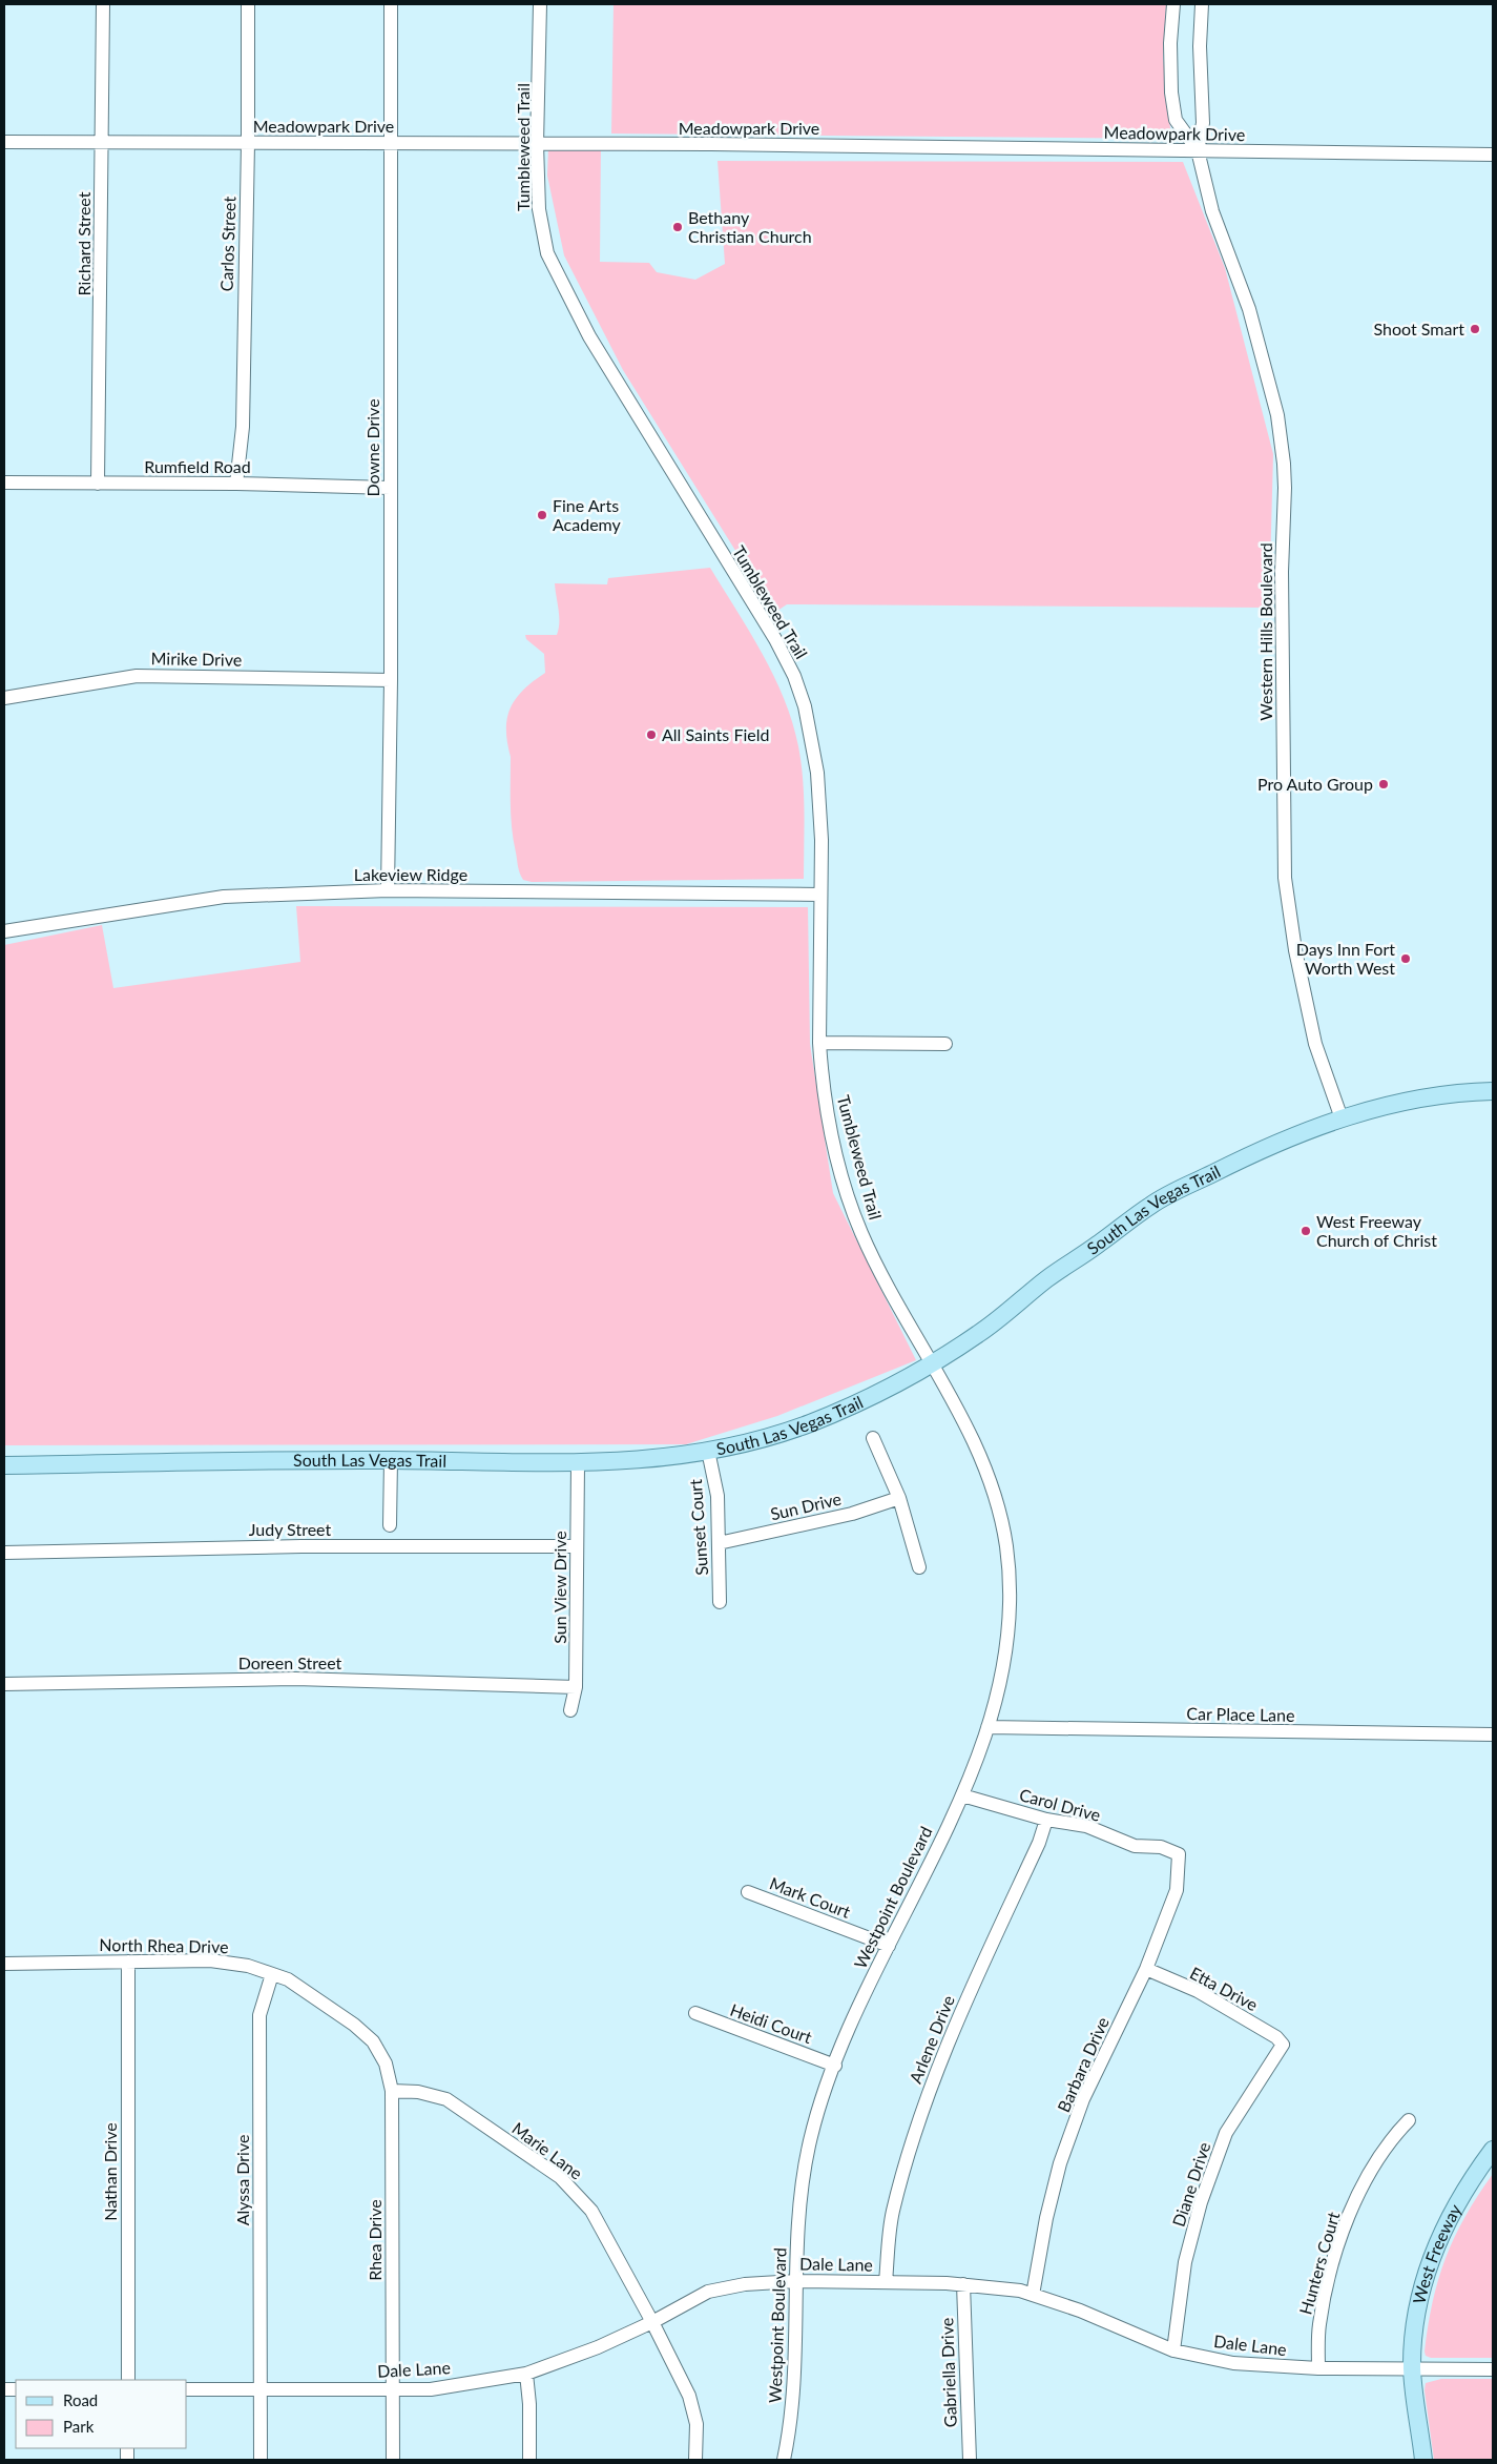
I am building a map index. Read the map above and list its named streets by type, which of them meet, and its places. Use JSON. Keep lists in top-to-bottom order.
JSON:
{
  "streets": {
    "main road": ["South Las Vegas Trail", "West Freeway"],
    "street": [
      "Meadowpark Drive",
      "Tumbleweed Trail",
      "Richard Street",
      "Carlos Street",
      "Downe Drive",
      "Rumfield Road",
      "Western Hills Boulevard",
      "Mirike Drive",
      "Lakeview Ridge",
      "Sun Drive",
      "Sunset Court",
      "Judy Street",
      "Sun View Drive",
      "Doreen Street",
      "Car Place Lane",
      "Carol Drive",
      "Mark Court",
      "Westpoint Boulevard",
      "North Rhea Drive",
      "Etta Drive",
      "Heidi Court",
      "Arlene Drive",
      "Barbara Drive",
      "Marie Lane",
      "Nathan Drive",
      "Alyssa Drive",
      "Diane Drive",
      "Rhea Drive",
      "Hunters Court",
      "Dale Lane",
      "Gabriella Drive"
    ]
  },
  "crossings": [
    ["Meadowpark Drive", "Tumbleweed Trail"],
    ["Meadowpark Drive", "Richard Street"],
    ["Meadowpark Drive", "Carlos Street"],
    ["Meadowpark Drive", "Downe Drive"],
    ["Meadowpark Drive", "Western Hills Boulevard"],
    ["Tumbleweed Trail", "Lakeview Ridge"],
    ["Tumbleweed Trail", "South Las Vegas Trail"],
    ["Tumbleweed Trail", "Westpoint Boulevard"],
    ["Richard Street", "Rumfield Road"],
    ["Carlos Street", "Rumfield Road"],
    ["Downe Drive", "Rumfield Road"],
    ["Downe Drive", "Mirike Drive"],
    ["Downe Drive", "Lakeview Ridge"],
    ["Western Hills Boulevard", "South Las Vegas Trail"],
    ["South Las Vegas Trail", "Sunset Court"],
    ["South Las Vegas Trail", "Sun View Drive"],
    ["South Las Vegas Trail", "Westpoint Boulevard"],
    ["Sun Drive", "Sunset Court"],
    ["Judy Street", "Sun View Drive"],
    ["Sun View Drive", "Doreen Street"],
    ["Car Place Lane", "Westpoint Boulevard"],
    ["Carol Drive", "Westpoint Boulevard"],
    ["Carol Drive", "Arlene Drive"],
    ["Carol Drive", "Barbara Drive"],
    ["Mark Court", "Westpoint Boulevard"],
    ["Westpoint Boulevard", "Heidi Court"],
    ["Westpoint Boulevard", "Dale Lane"],
    ["North Rhea Drive", "Marie Lane"],
    ["North Rhea Drive", "Nathan Drive"],
    ["North Rhea Drive", "Alyssa Drive"],
    ["North Rhea Drive", "Rhea Drive"],
    ["Etta Drive", "Barbara Drive"],
    ["Etta Drive", "Diane Drive"],
    ["Arlene Drive", "Dale Lane"],
    ["Barbara Drive", "Dale Lane"],
    ["Marie Lane", "Rhea Drive"],
    ["Marie Lane", "Dale Lane"],
    ["Alyssa Drive", "Dale Lane"],
    ["Diane Drive", "Dale Lane"],
    ["Rhea Drive", "Dale Lane"],
    ["West Freeway", "Dale Lane"],
    ["Hunters Court", "Dale Lane"],
    ["Dale Lane", "Gabriella Drive"]
  ],
  "places": [
    "Bethany Christian Church",
    "Shoot Smart",
    "Fine Arts Academy",
    "All Saints Field",
    "Pro Auto Group",
    "Days Inn Fort Worth West",
    "West Freeway Church of Christ"
  ],
  "legend": ["Road", "Park"]
}
